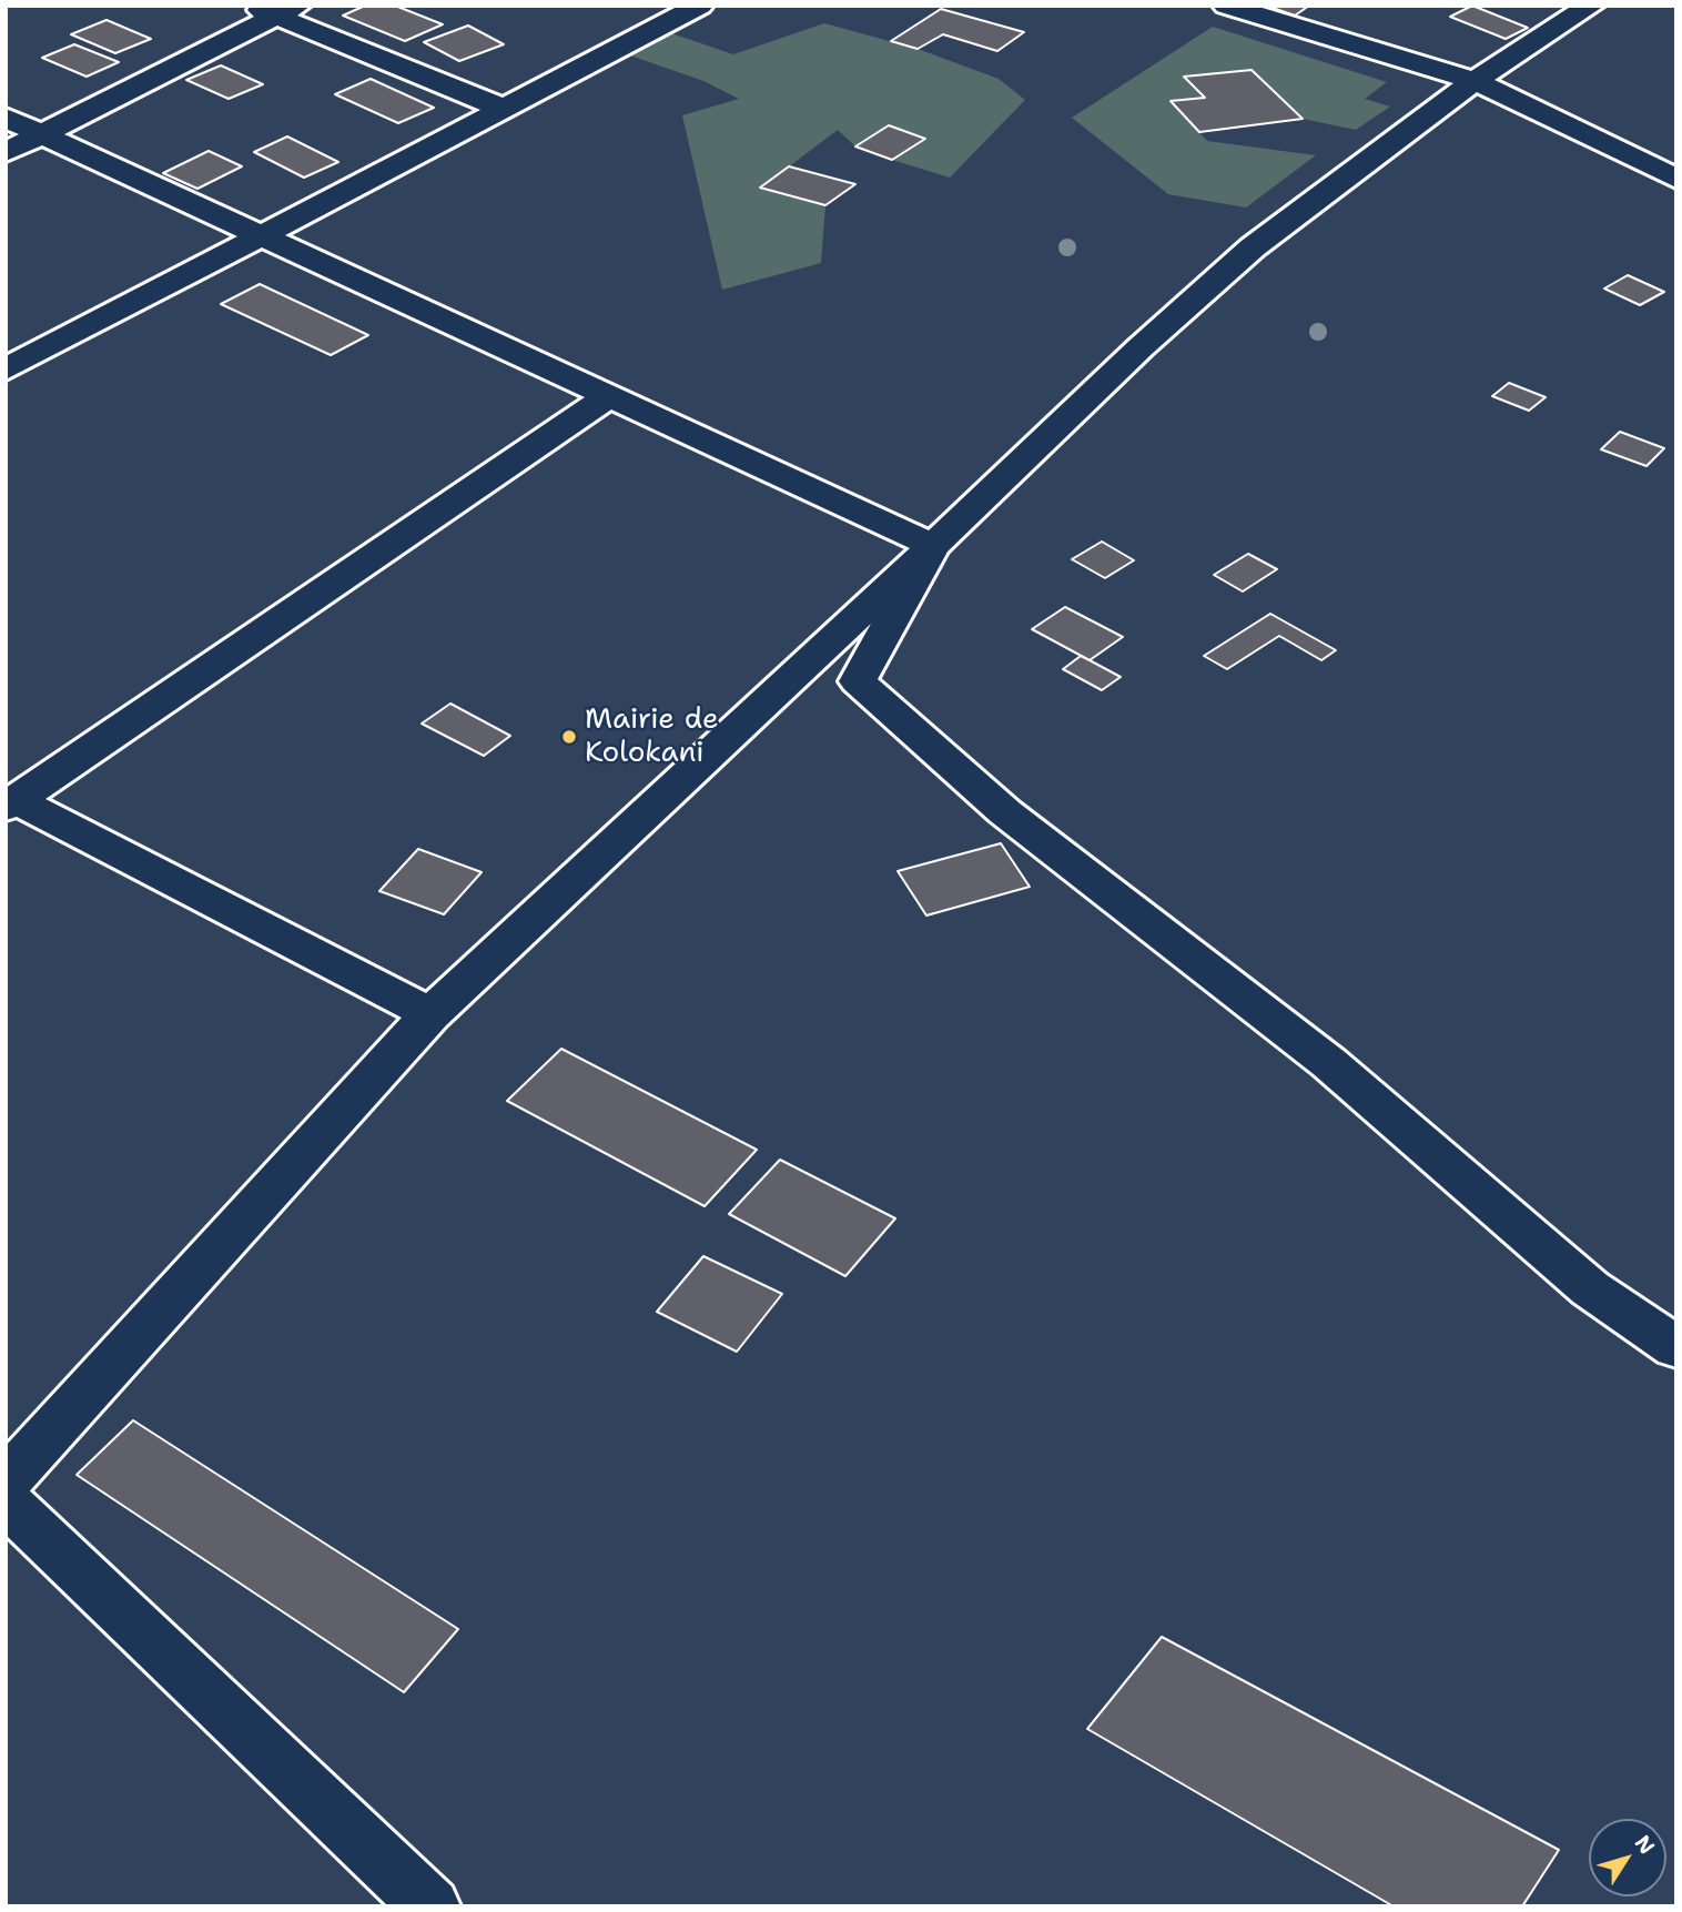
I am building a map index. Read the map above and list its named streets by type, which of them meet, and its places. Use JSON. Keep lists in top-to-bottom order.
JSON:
{
  "places": ["Mairie de Kolokani"],
  "north": "top right"
}
